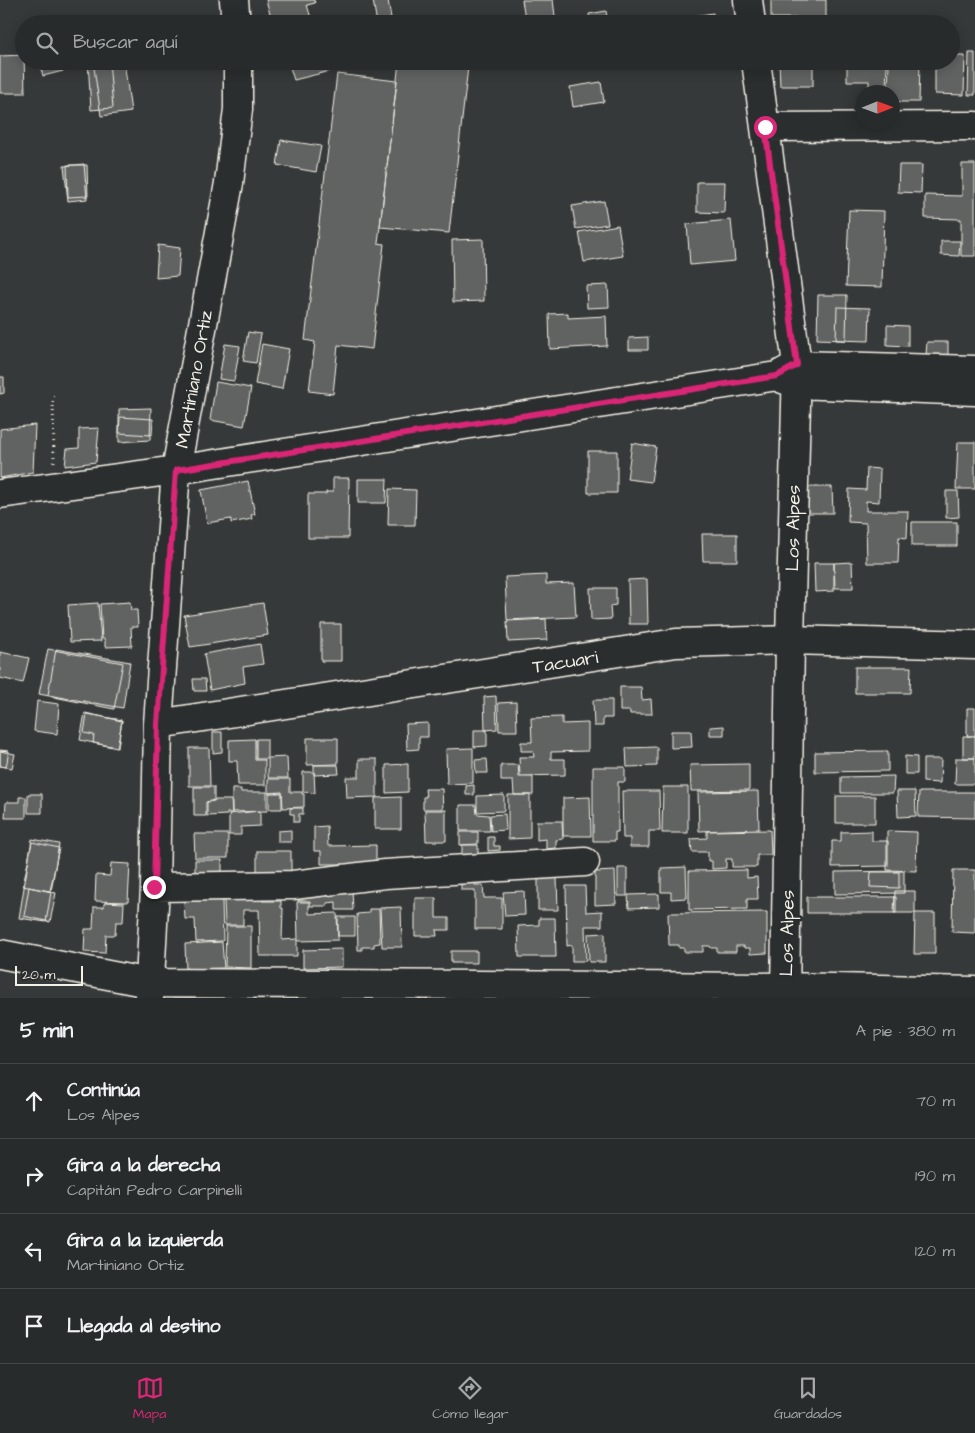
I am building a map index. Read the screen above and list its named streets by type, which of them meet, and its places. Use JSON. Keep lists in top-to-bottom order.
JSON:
{
  "streets": {
    "street": ["Martiniano Ortiz", "Los Alpes", "Tacuari"]
  },
  "crossings": [
    ["Martiniano Ortiz", "Tacuari"],
    ["Los Alpes", "Tacuari"]
  ],
  "scale_bar": "20 m",
  "north": "right",
  "page": {
    "search": "Buscar aquí",
    "scale": "20 m",
    "heading": ["5 min", "A pie · 380 m"],
    "list": [
      ["Continúa", "Los Alpes", "70 m"],
      ["Gira a la derecha", "Capitán Pedro Carpinelli", "190 m"],
      ["Gira a la izquierda", "Martiniano Ortiz", "120 m"],
      "Llegada al destino"
    ],
    "nav": ["Mapa", "Cómo llegar", "Guardados"]
  }
}
